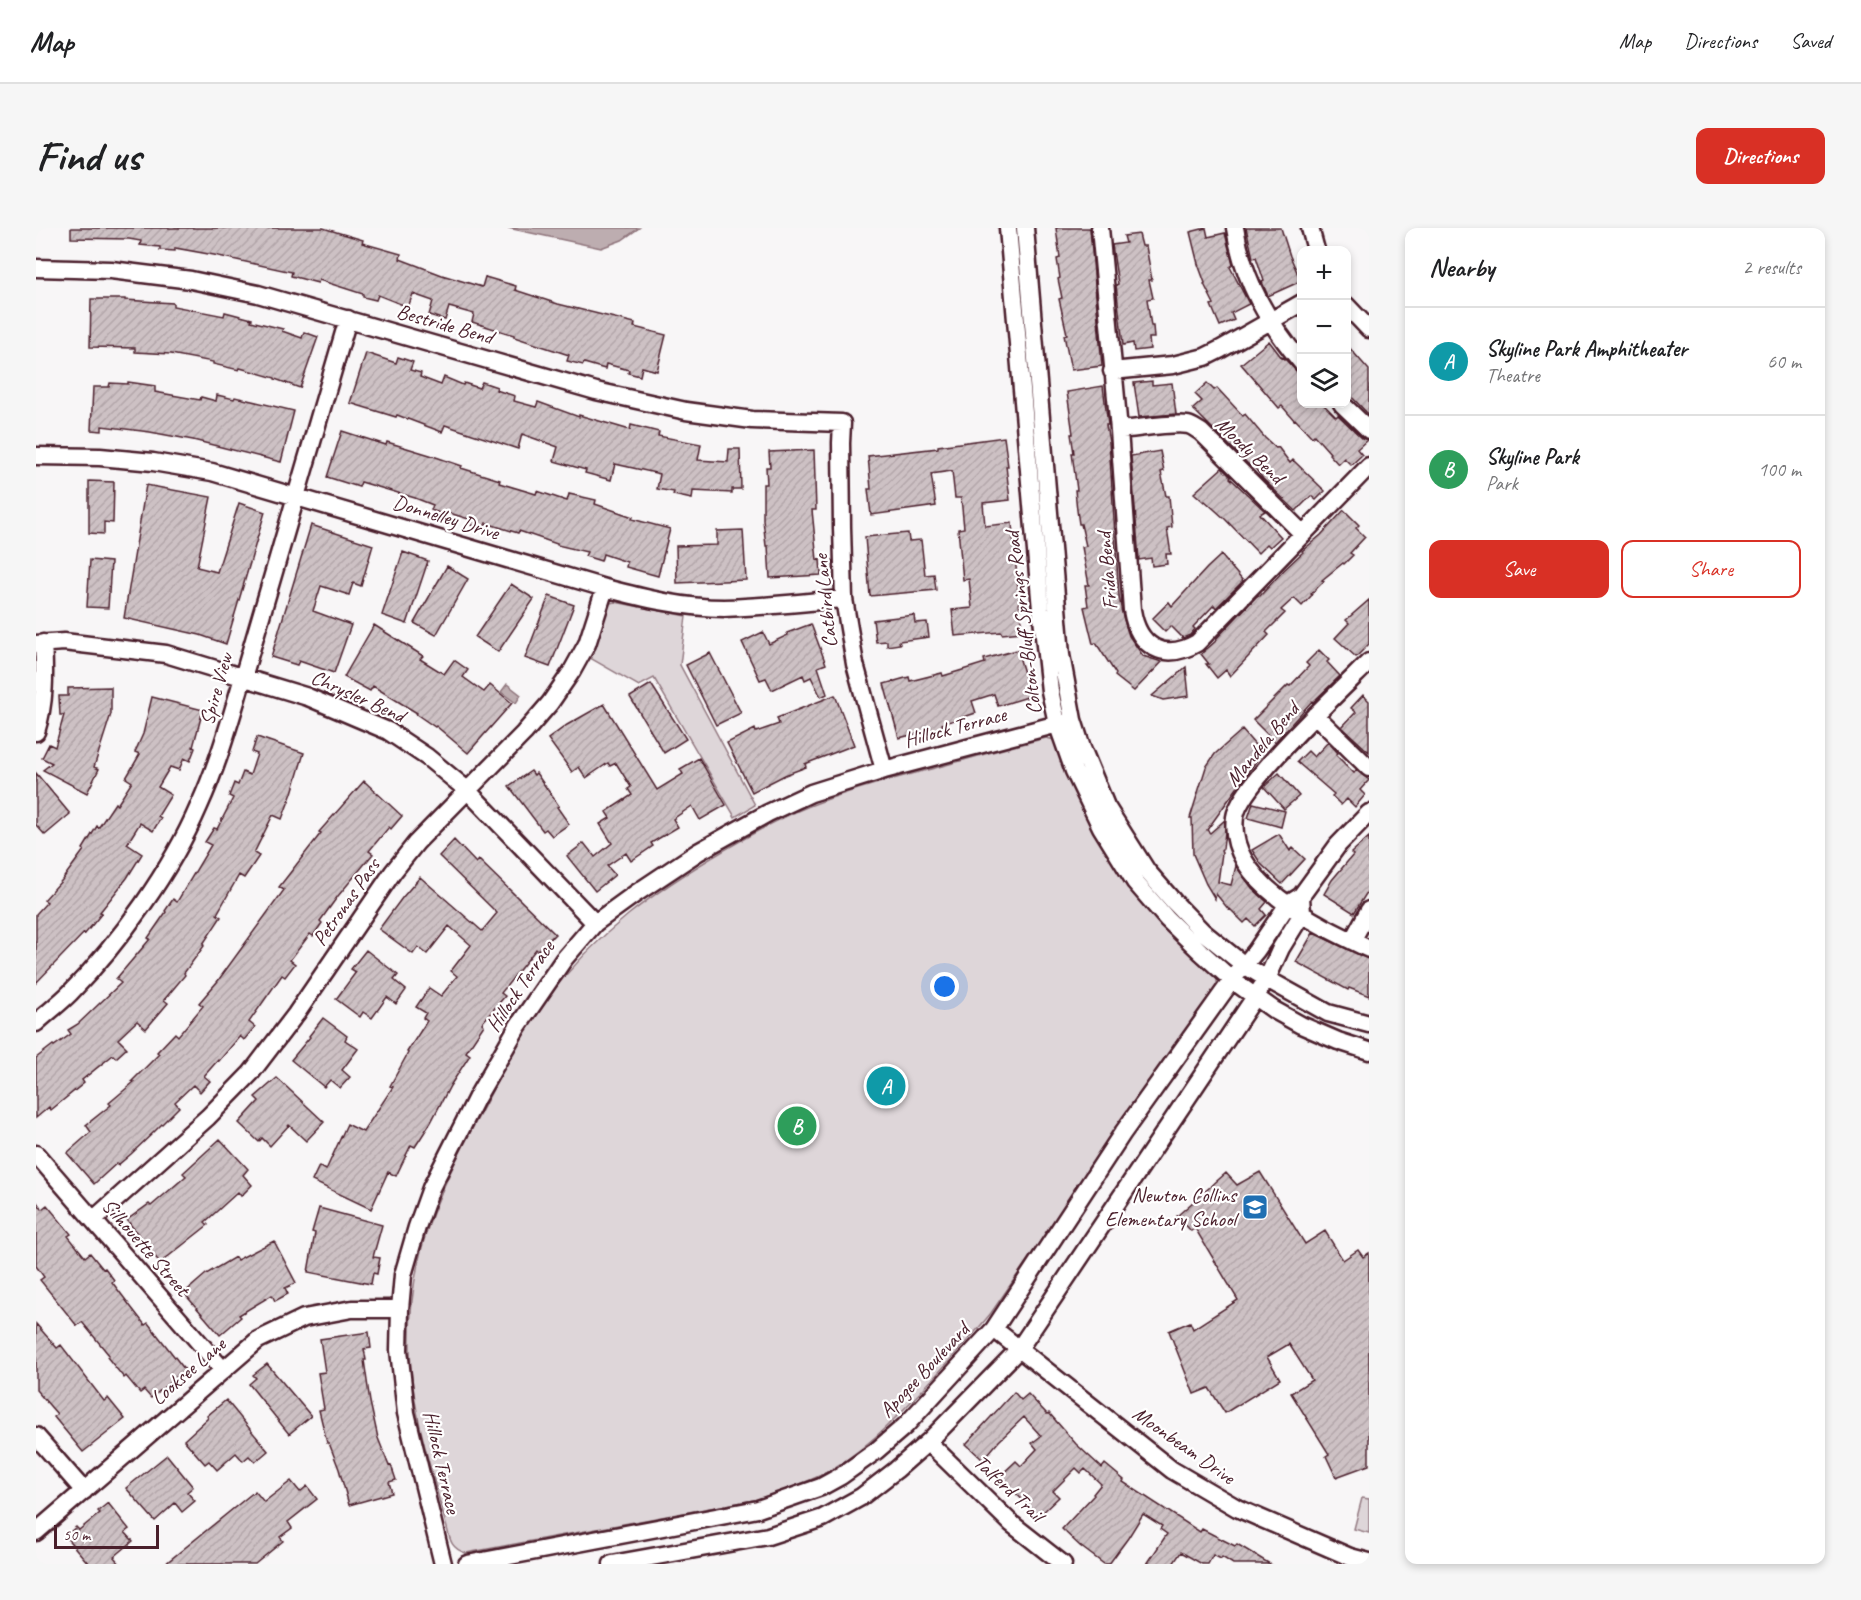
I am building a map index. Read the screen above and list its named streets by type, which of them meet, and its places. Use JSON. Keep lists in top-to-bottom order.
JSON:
{
  "streets": {
    "street": [
      "Bestride Bend",
      "Moody Bend",
      "Donnelley Drive",
      "Frida Bend",
      "Catbird Lane",
      "Colton-Bluff Springs Road",
      "Spire View",
      "Chrysler Bend",
      "Hillock Terrace",
      "Mandela Bend",
      "Petronas Pass",
      "Silhouette Street",
      "Apogee Boulevard",
      "Looksee Lane",
      "Moonbeam Drive",
      "Talferd Trail"
    ]
  },
  "crossings": [
    ["Bestride Bend", "Catbird Lane"],
    ["Bestride Bend", "Spire View"],
    ["Moody Bend", "Frida Bend"],
    ["Donnelley Drive", "Catbird Lane"],
    ["Donnelley Drive", "Spire View"],
    ["Donnelley Drive", "Petronas Pass"],
    ["Catbird Lane", "Hillock Terrace"],
    ["Colton-Bluff Springs Road", "Hillock Terrace"],
    ["Colton-Bluff Springs Road", "Apogee Boulevard"],
    ["Spire View", "Chrysler Bend"],
    ["Chrysler Bend", "Hillock Terrace"],
    ["Chrysler Bend", "Petronas Pass"],
    ["Hillock Terrace", "Looksee Lane"],
    ["Mandela Bend", "Apogee Boulevard"],
    ["Petronas Pass", "Silhouette Street"],
    ["Silhouette Street", "Looksee Lane"],
    ["Apogee Boulevard", "Moonbeam Drive"]
  ],
  "places": {
    "school or university": ["Newton Collins Elementary School"]
  },
  "scale_bar": "50 m",
  "page": {
    "header": "Map",
    "nav": ["Map", "Directions", "Saved"],
    "buttons": [
      "Directions",
      ["Save", "Share"]
    ],
    "title": "Find us",
    "heading": ["Nearby", "2 results"],
    "map_buttons": ["+", "−"],
    "list": [
      {
        "mark": "A",
        "name": "Skyline Park Amphitheater",
        "note": "Theatre",
        "value": "60 m"
      },
      {
        "mark": "B",
        "name": "Skyline Park",
        "note": "Park",
        "value": "100 m"
      }
    ],
    "pins": ["A", "B"],
    "scale": "50 m"
  }
}
